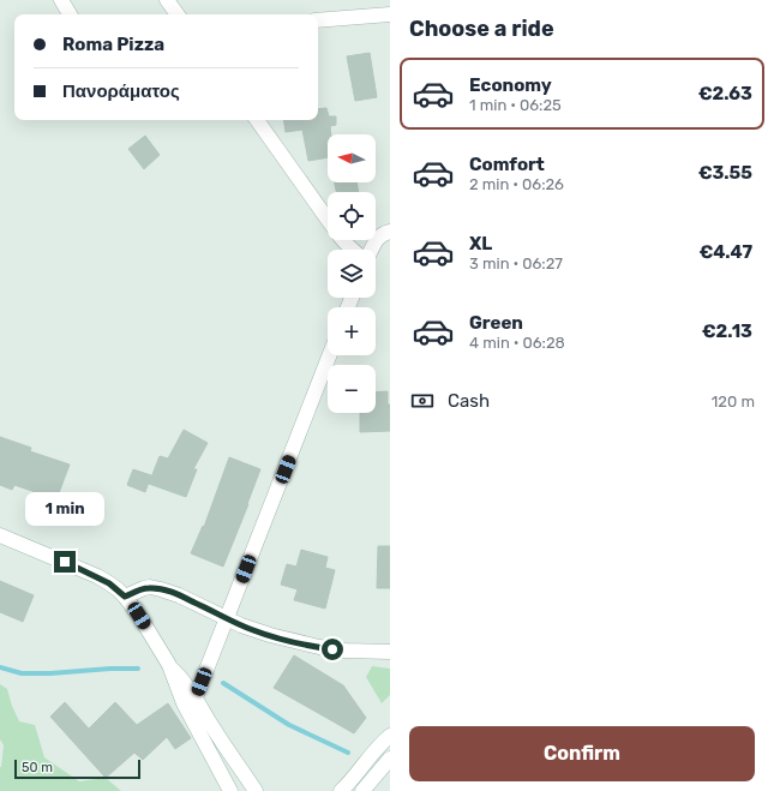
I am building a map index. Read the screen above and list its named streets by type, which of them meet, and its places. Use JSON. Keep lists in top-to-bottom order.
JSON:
{
  "scale_bar": "50 m",
  "north": "left",
  "page": {
    "heading": "Choose a ride",
    "banner": ["Roma Pizza", "Πανοράματος"],
    "list": [
      {
        "name": "Economy",
        "note": "1 min · 06:25",
        "value": "€2.63"
      },
      {
        "name": "Comfort",
        "note": "2 min · 06:26",
        "value": "€3.55"
      },
      {
        "name": "XL",
        "note": "3 min · 06:27",
        "value": "€4.47"
      },
      {
        "name": "Green",
        "note": "4 min · 06:28",
        "value": "€2.13"
      }
    ],
    "map_buttons": ["+", "−"],
    "pay": ["Cash", "120 m"],
    "bubble": "1 min",
    "buttons": "Confirm",
    "scale": "50 m"
  }
}
